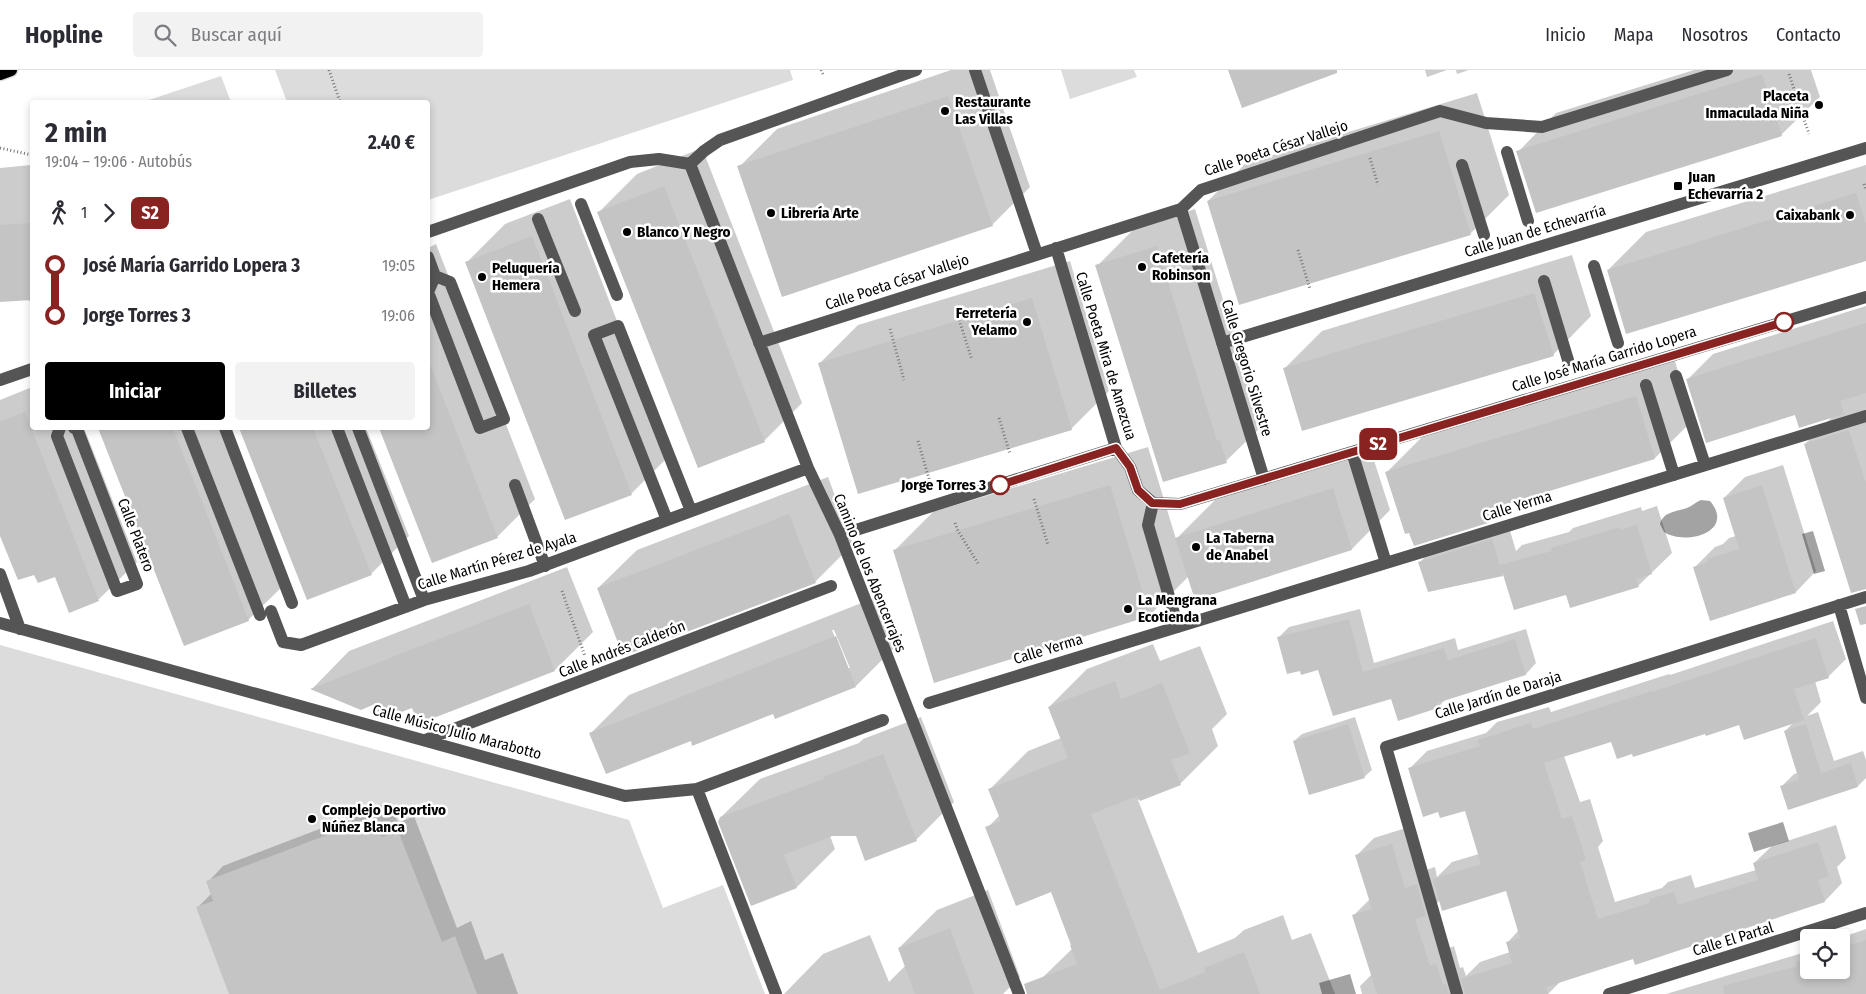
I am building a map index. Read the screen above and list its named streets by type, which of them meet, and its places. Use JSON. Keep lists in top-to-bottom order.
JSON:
{
  "streets": {
    "street": [
      "Calle Poeta César Vallejo",
      "Calle Juan de Echevarría",
      "Calle Poeta Mira de Amezcua",
      "Calle José María Garrido Lopera",
      "Calle Gregorio Silvestre",
      "Calle Yerma",
      "Calle Platero",
      "Calle Martín Pérez de Ayala",
      "Camino de los Abencerrajes",
      "Calle Andrés Calderón",
      "Calle Jardín de Daraja",
      "Calle Músico Julio Marabotto",
      "Calle El Partal"
    ]
  },
  "crossings": [
    ["Calle Poeta César Vallejo", "Calle Poeta Mira de Amezcua"],
    ["Calle Poeta César Vallejo", "Calle Gregorio Silvestre"],
    ["Calle Poeta César Vallejo", "Camino de los Abencerrajes"],
    ["Calle Juan de Echevarría", "Calle Gregorio Silvestre"],
    ["Calle Poeta Mira de Amezcua", "Calle José María Garrido Lopera"],
    ["Calle José María Garrido Lopera", "Calle Gregorio Silvestre"],
    ["Calle Martín Pérez de Ayala", "Camino de los Abencerrajes"],
    ["Calle Andrés Calderón", "Calle Músico Julio Marabotto"]
  ],
  "places": {
    "other": [
      "Placeta Inmaculada Niña",
      "Restaurante Las Villas",
      "Librería Arte",
      "Caixabank",
      "Blanco Y Negro",
      "Cafetería Robinson",
      "Peluquería Hemera",
      "Ferretería Yelamo",
      "Jorge Torres 3",
      "La Taberna de Anabel",
      "La Mengrana Ecotienda",
      "Complejo Deportivo Núñez Blanca"
    ],
    "transit": ["Juan Echevarría 2"]
  },
  "lines": ["bus line S2"],
  "page": {
    "header": "Hopline",
    "search": "Buscar aquí",
    "nav": [
      "Inicio",
      "Mapa",
      "Nosotros",
      "Contacto"
    ],
    "on_map": "S2",
    "heading": ["2 min", "19:04 – 19:06 · Autobús", "2.40 €"],
    "legs": ["1", "S2"],
    "list": [
      {
        "name": "José María Garrido Lopera 3",
        "value": "19:05"
      },
      {
        "name": "Jorge Torres 3",
        "value": "19:06"
      }
    ],
    "buttons": ["Iniciar", "Billetes"]
  }
}
